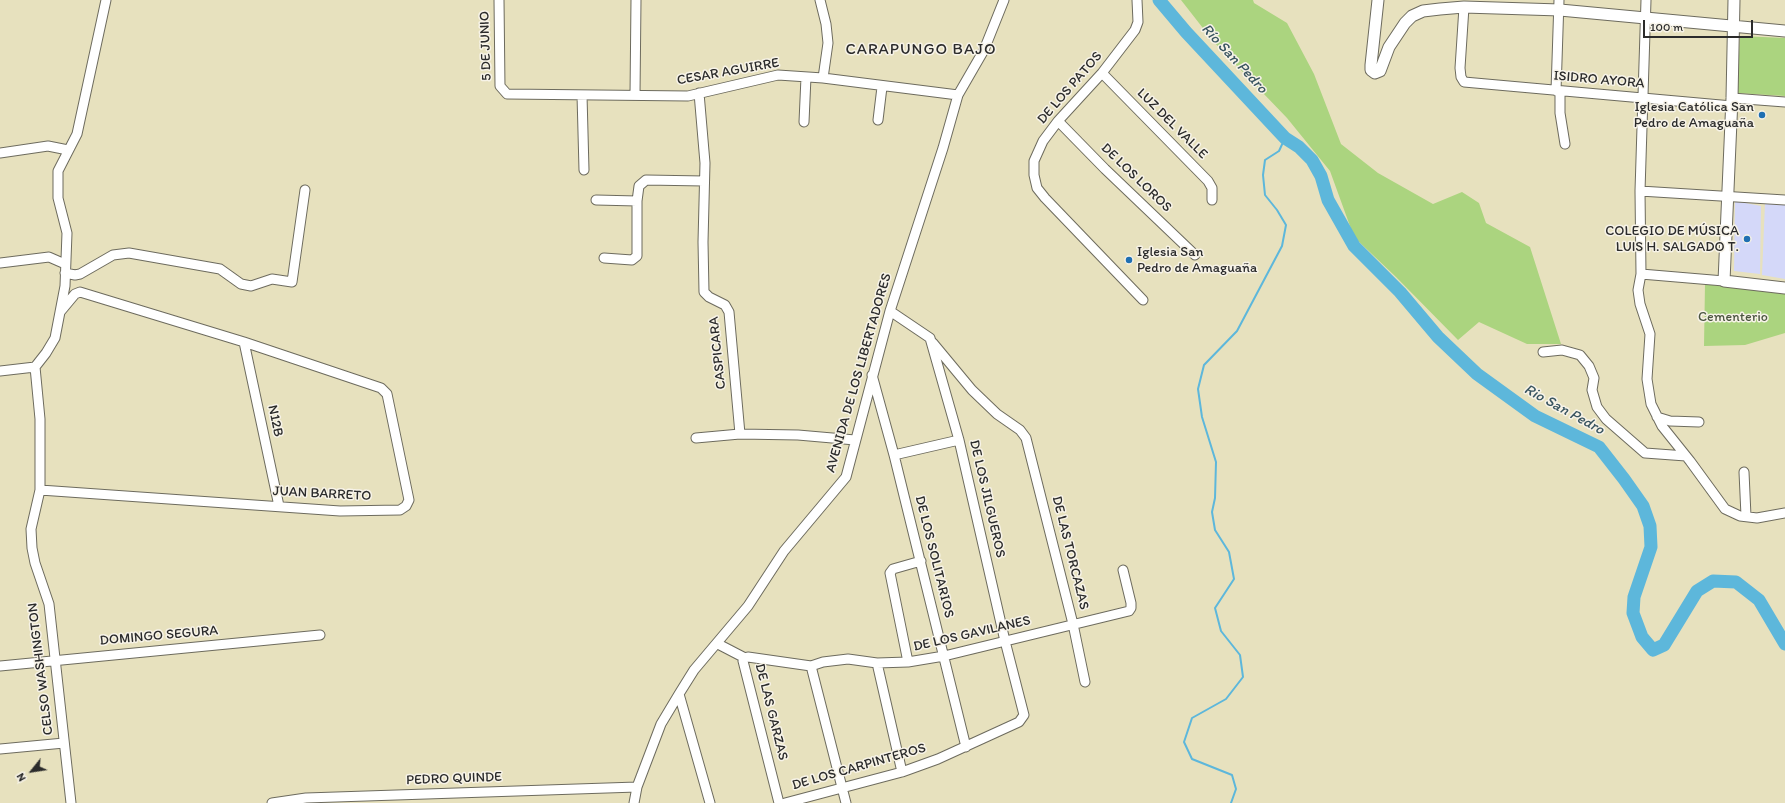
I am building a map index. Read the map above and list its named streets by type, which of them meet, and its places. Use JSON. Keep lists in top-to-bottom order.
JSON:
{
  "streets": {
    "street": [
      "5 DE JUNIO",
      "CESAR AGUIRRE",
      "ISIDRO AYORA",
      "DE LOS PATOS",
      "LUZ DEL VALLE",
      "DE LOS LOROS",
      "CASPICARA",
      "AVENIDA DE LOS LIBERTADORES",
      "N12B",
      "JUAN BARRETO",
      "DE LOS JILGUEROS",
      "DE LAS TORCAZAS",
      "DE LOS SOLITARIOS",
      "DE LOS GAVILANES",
      "DOMINGO SEGURA",
      "CELSO WASHINGTON",
      "DE LAS GARZAS",
      "DE LOS CARPINTEROS",
      "PEDRO QUINDE"
    ]
  },
  "crossings": [
    ["5 DE JUNIO", "CESAR AGUIRRE"],
    ["CESAR AGUIRRE", "CASPICARA"],
    ["CESAR AGUIRRE", "AVENIDA DE LOS LIBERTADORES"],
    ["DE LOS PATOS", "LUZ DEL VALLE"],
    ["DE LOS PATOS", "DE LOS LOROS"],
    ["AVENIDA DE LOS LIBERTADORES", "DE LOS SOLITARIOS"],
    ["AVENIDA DE LOS LIBERTADORES", "DE LAS GARZAS"],
    ["AVENIDA DE LOS LIBERTADORES", "PEDRO QUINDE"],
    ["N12B", "JUAN BARRETO"],
    ["JUAN BARRETO", "CELSO WASHINGTON"],
    ["DE LOS JILGUEROS", "DE LAS TORCAZAS"],
    ["DE LOS JILGUEROS", "DE LOS GAVILANES"],
    ["DE LOS JILGUEROS", "DE LOS CARPINTEROS"],
    ["DE LAS TORCAZAS", "DE LOS GAVILANES"],
    ["DE LOS SOLITARIOS", "DE LOS GAVILANES"],
    ["DE LOS SOLITARIOS", "DE LOS CARPINTEROS"],
    ["DE LOS GAVILANES", "DE LAS GARZAS"],
    ["DOMINGO SEGURA", "CELSO WASHINGTON"]
  ],
  "districts": ["CARAPUNGO BAJO"],
  "water": ["Río San Pedro", "Rio San Pedro"],
  "parks": ["Cementerio"],
  "places": ["Iglesia Católica San Pedro de Amaguaña", "COLEGIO DE MÚSICA LUIS H. SALGADO T.", "Iglesia San Pedro de Amaguaña"],
  "scale_bar": "100 m",
  "north": "bottom left"
}
